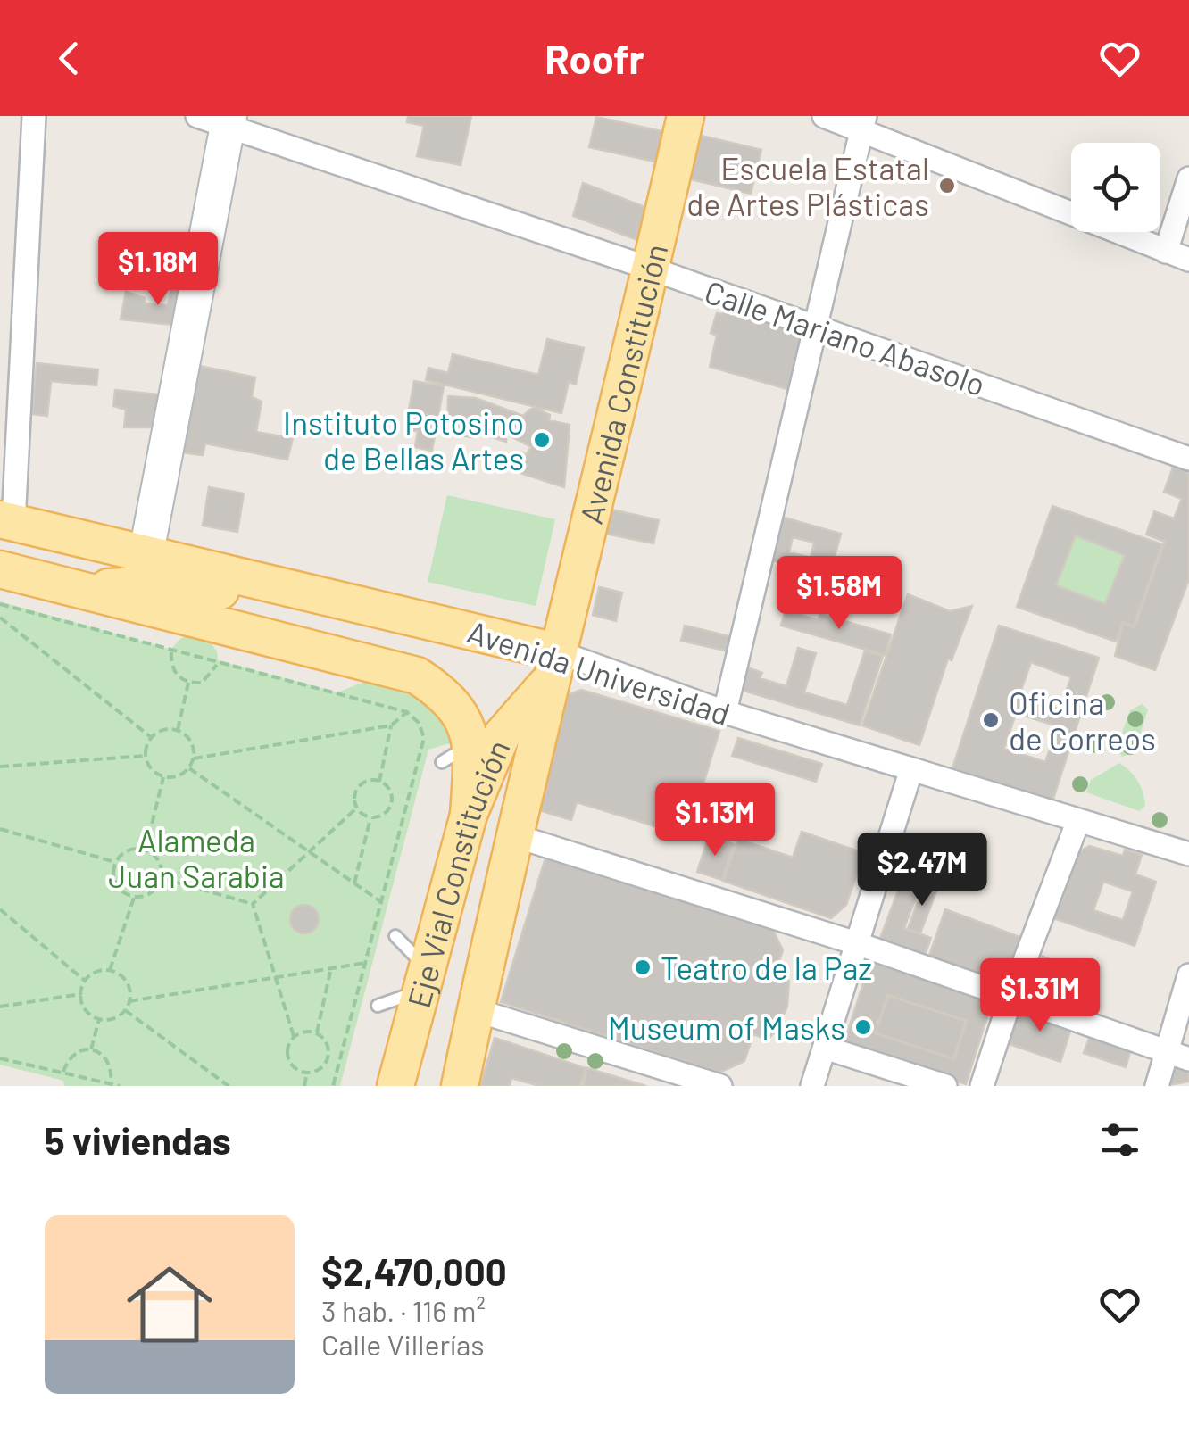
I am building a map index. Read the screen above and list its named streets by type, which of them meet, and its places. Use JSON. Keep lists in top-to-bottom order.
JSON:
{
  "streets": {
    "main road": ["Avenida Constitución", "Avenida Universidad", "Eje Vial Constitución"],
    "street": ["Calle Mariano Abasolo"]
  },
  "crossings": [
    ["Calle Mariano Abasolo", "Avenida Constitución"],
    ["Avenida Constitución", "Avenida Universidad"],
    ["Avenida Constitución", "Eje Vial Constitución"],
    ["Avenida Universidad", "Eje Vial Constitución"]
  ],
  "parks": ["Alameda Juan Sarabia"],
  "places": [
    "Escuela Estatal de Artes Plásticas",
    "Instituto Potosino de Bellas Artes",
    "Oficina de Correos",
    "Teatro de la Paz",
    "Museum of Masks"
  ],
  "page": {
    "header": "Roofr",
    "price": [
      "$1.18M",
      "$1.58M",
      "$1.13M",
      "$2.47M",
      "$1.31M"
    ],
    "heading": "5 viviendas",
    "list": [
      {
        "name": "$2,470,000",
        "note": "3 hab. · 116 m² · Calle Villerías"
      }
    ]
  }
}
